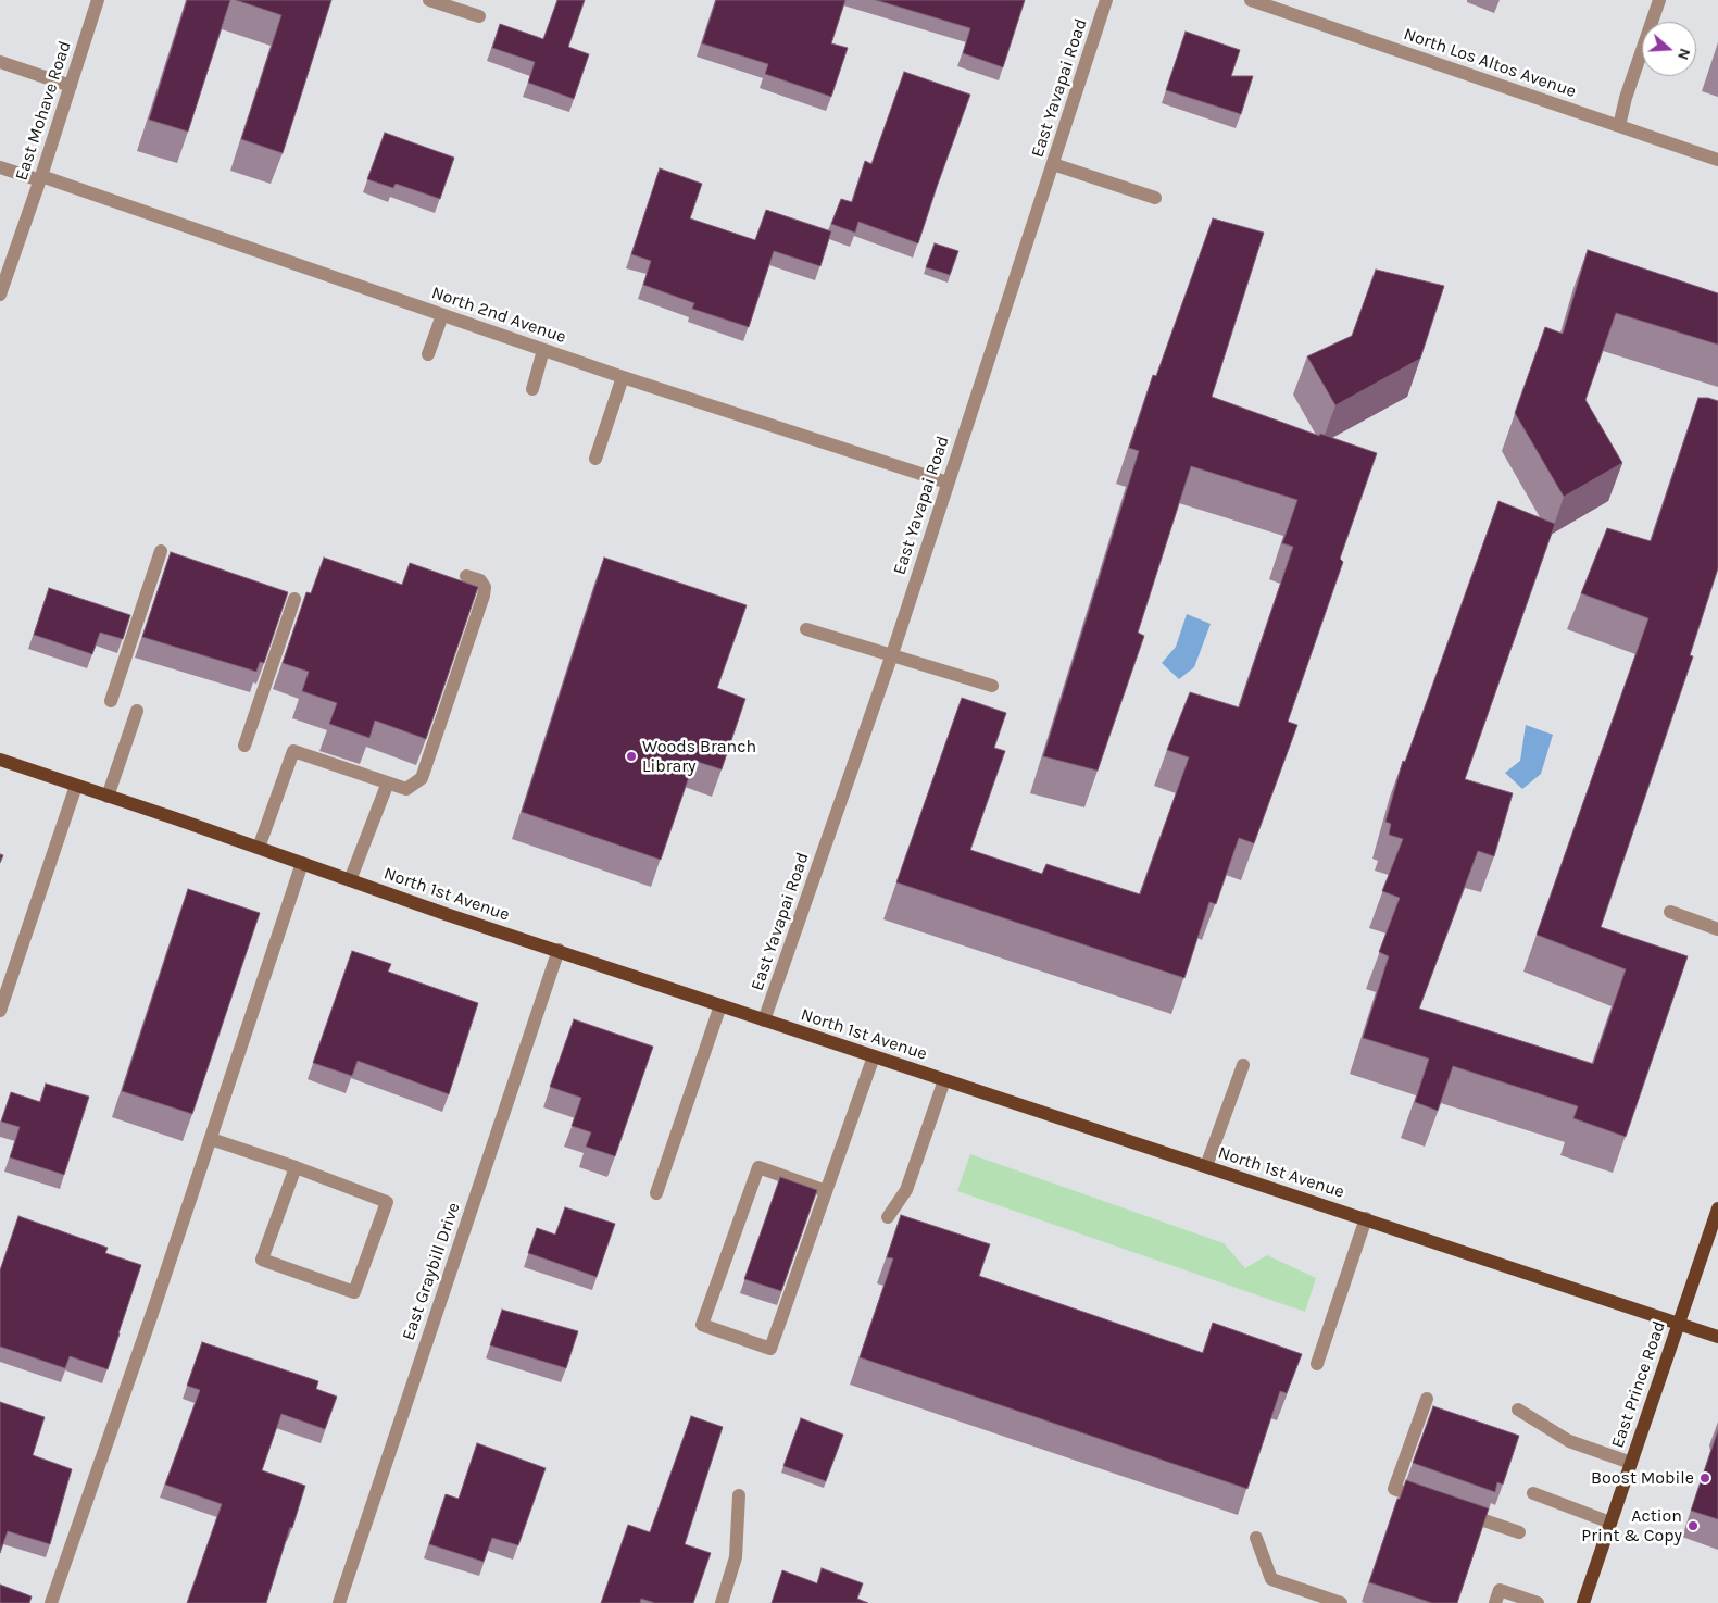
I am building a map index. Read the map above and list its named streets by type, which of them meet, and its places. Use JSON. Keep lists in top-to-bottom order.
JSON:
{
  "streets": {
    "main road": ["North 1st Avenue", "East Prince Road"],
    "street": [
      "North Los Altos Avenue",
      "East Yavapai Road",
      "East Mohave Road",
      "North 2nd Avenue",
      "East Graybill Drive"
    ]
  },
  "crossings": [
    ["East Yavapai Road", "North 2nd Avenue"],
    ["East Yavapai Road", "North 1st Avenue"],
    ["East Mohave Road", "North 2nd Avenue"],
    ["North 1st Avenue", "East Graybill Drive"],
    ["North 1st Avenue", "East Prince Road"]
  ],
  "places": ["Woods Branch Library", "Boost Mobile", "Action Print & Copy"],
  "north": "right"
}
